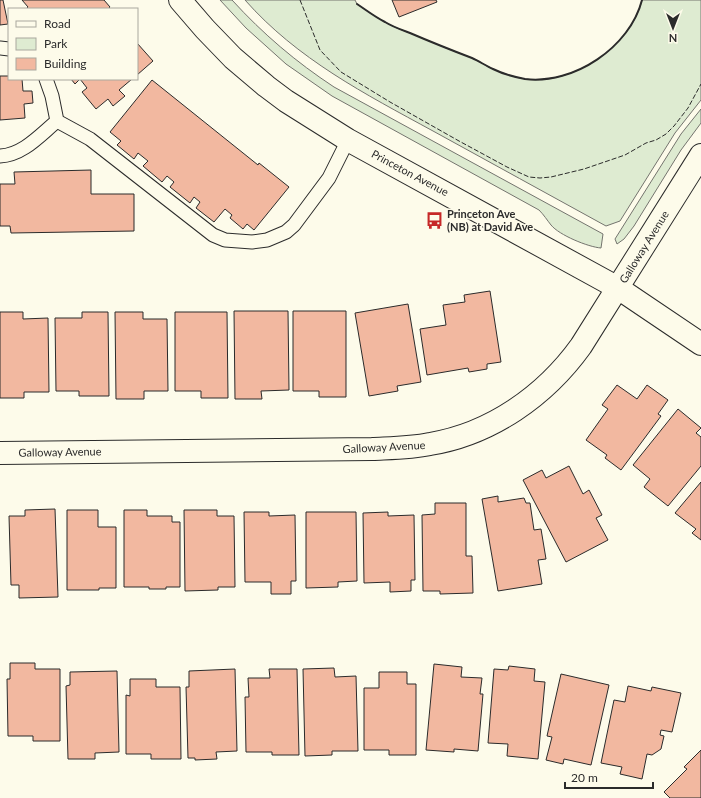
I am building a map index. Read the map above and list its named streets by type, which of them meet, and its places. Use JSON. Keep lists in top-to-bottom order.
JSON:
{
  "streets": {
    "street": ["Princeton Avenue", "Galloway Avenue"]
  },
  "crossings": [
    ["Princeton Avenue", "Galloway Avenue"]
  ],
  "places": {
    "bus stop": ["Princeton Ave (NB) at David Ave"]
  },
  "legend": ["Road", "Park", "Building"],
  "scale_bar": "20 m",
  "north": "bottom"
}
